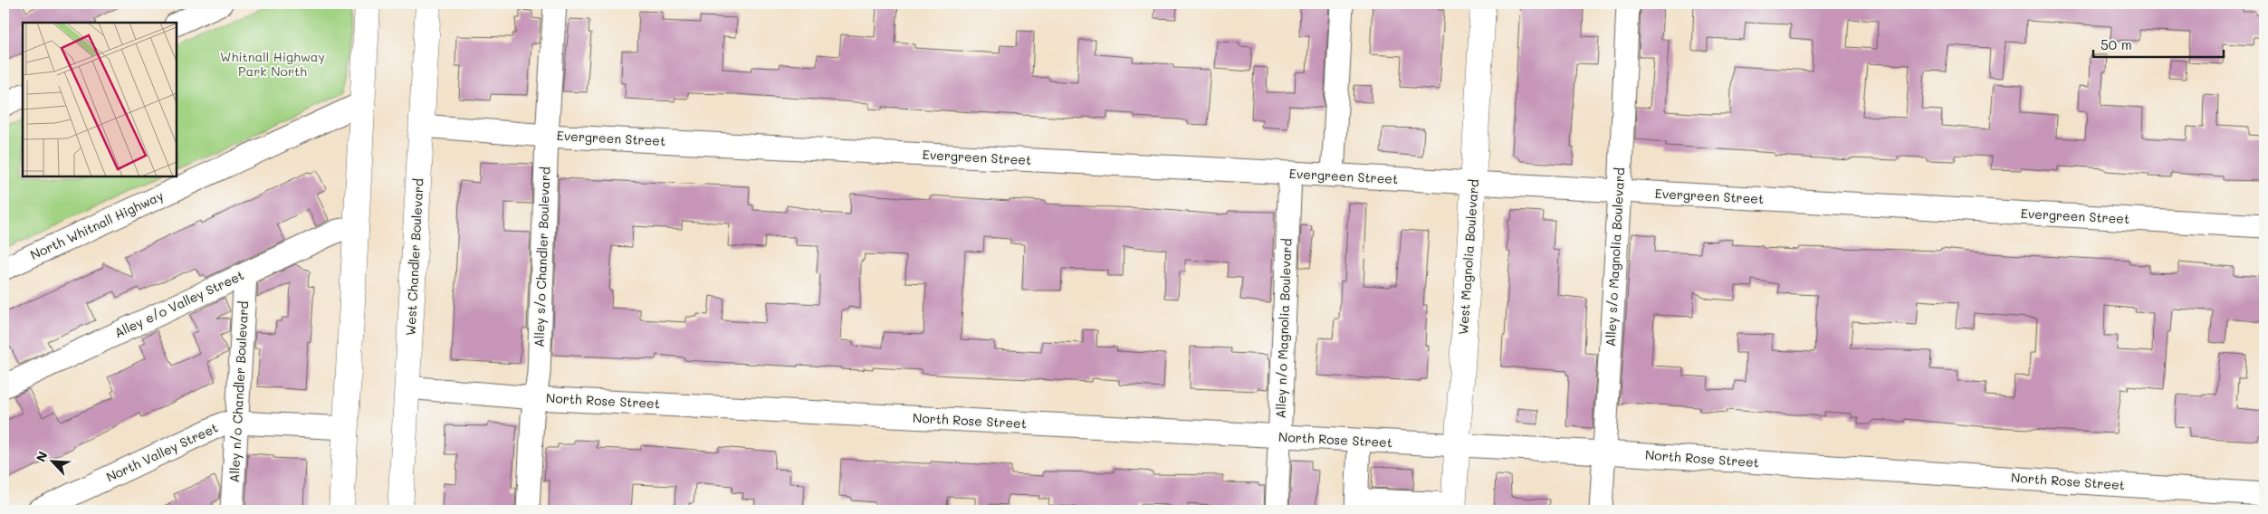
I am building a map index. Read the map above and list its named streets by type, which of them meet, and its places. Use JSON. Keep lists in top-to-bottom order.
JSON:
{
  "streets": {
    "main road": ["West Chandler Boulevard", "West Magnolia Boulevard"],
    "street": [
      "Evergreen Street",
      "North Whitnall Highway",
      "Alley s/o Chandler Boulevard",
      "Alley s/o Magnolia Boulevard",
      "Alley e/o Valley Street",
      "Alley n/o Magnolia Boulevard",
      "Alley n/o Chandler Boulevard",
      "North Rose Street",
      "North Valley Street"
    ]
  },
  "crossings": [
    ["Evergreen Street", "West Chandler Boulevard"],
    ["Evergreen Street", "Alley s/o Chandler Boulevard"],
    ["Evergreen Street", "West Magnolia Boulevard"],
    ["Evergreen Street", "Alley s/o Magnolia Boulevard"],
    ["Evergreen Street", "Alley n/o Magnolia Boulevard"],
    ["West Chandler Boulevard", "North Rose Street"],
    ["Alley s/o Chandler Boulevard", "North Rose Street"],
    ["West Magnolia Boulevard", "North Rose Street"],
    ["Alley s/o Magnolia Boulevard", "North Rose Street"],
    ["Alley e/o Valley Street", "Alley n/o Chandler Boulevard"],
    ["Alley n/o Magnolia Boulevard", "North Rose Street"],
    ["Alley n/o Chandler Boulevard", "North Valley Street"]
  ],
  "parks": ["Whitnall Highway Park North"],
  "scale_bar": "50 m",
  "north": "top left"
}
